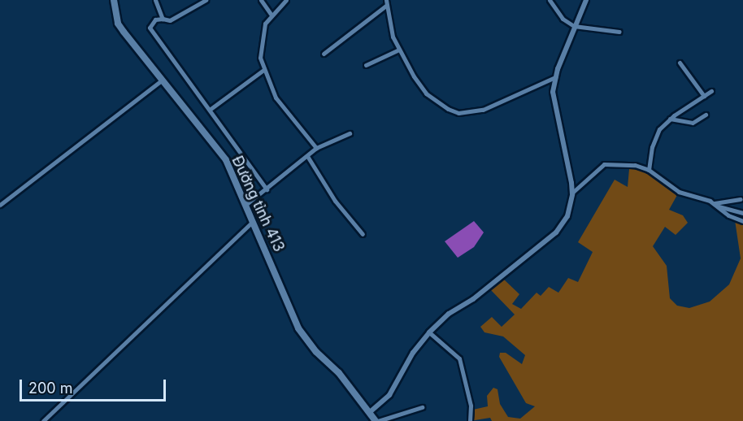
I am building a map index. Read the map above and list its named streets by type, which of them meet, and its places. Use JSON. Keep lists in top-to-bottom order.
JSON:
{
  "streets": {
    "main road": ["Đường tỉnh 413"]
  },
  "scale_bar": "200 m"
}
